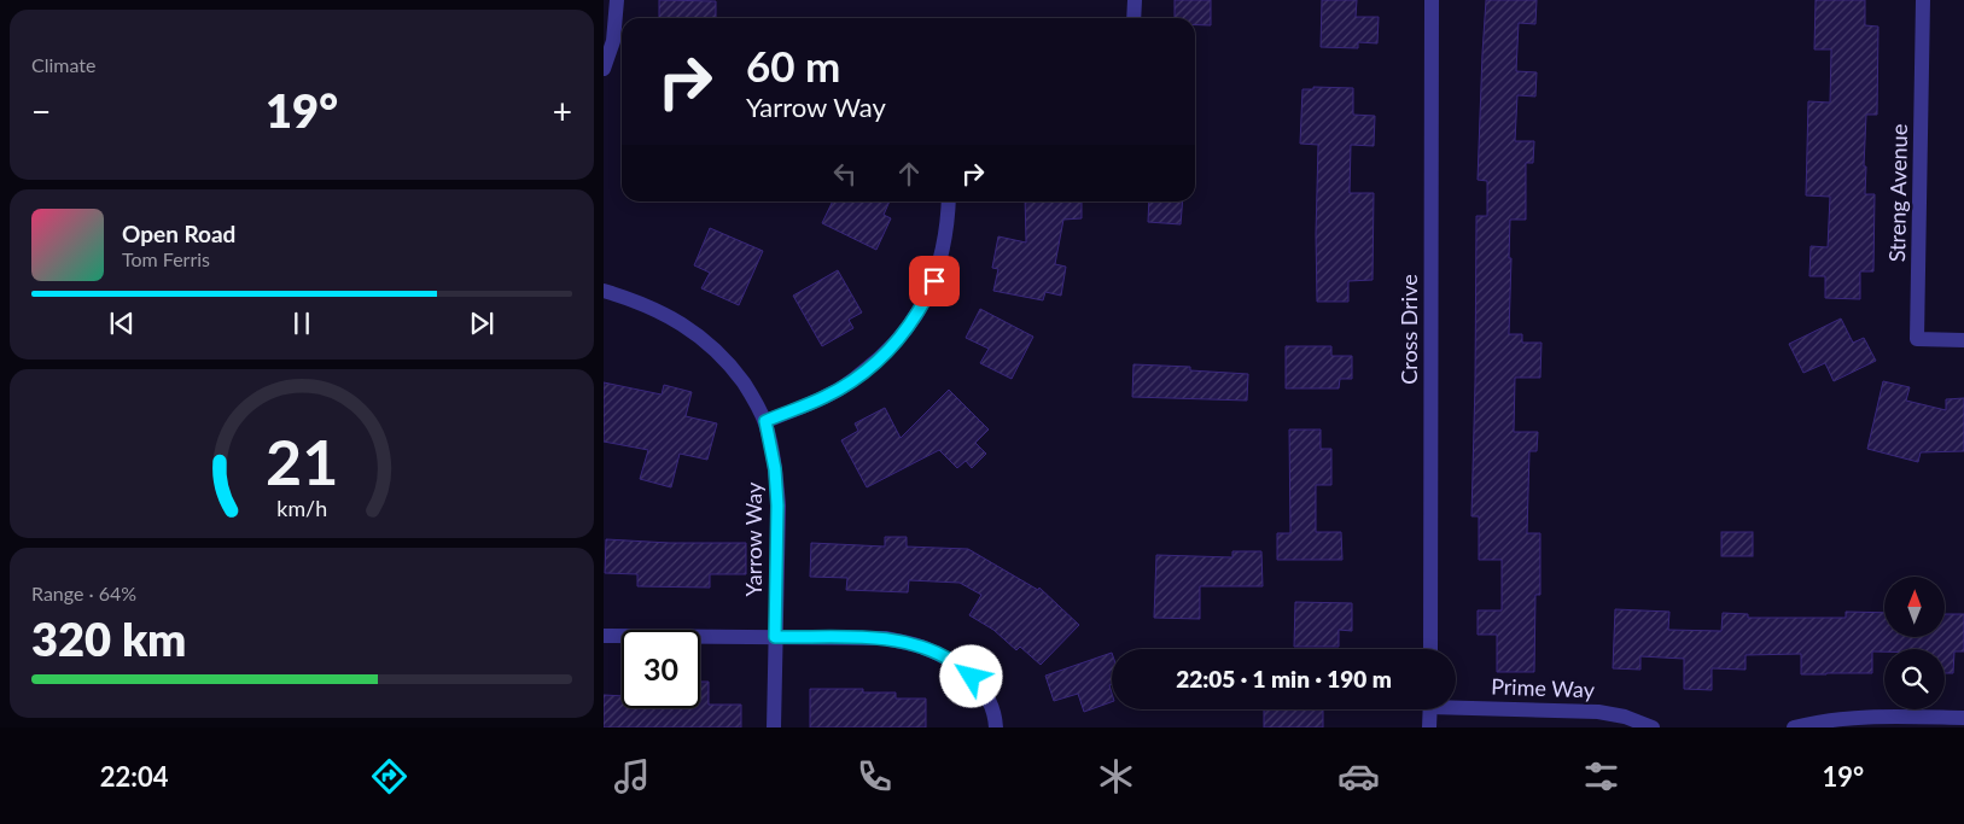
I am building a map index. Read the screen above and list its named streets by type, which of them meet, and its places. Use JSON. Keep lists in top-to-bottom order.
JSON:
{
  "streets": {
    "street": [
      "Streng Avenue",
      "Cross Drive",
      "Yarrow Way",
      "Prime Way"
    ]
  },
  "north": "top",
  "page": {
    "tile": [
      "Climate",
      ["Range · 64%", "320 km"]
    ],
    "turn": ["60 m", "Yarrow Way"],
    "heat": ["−", "19°", "+"],
    "song": ["Open Road", "Tom Ferris"],
    "limit": "30",
    "trip": "22:05 · 1 min · 190 m",
    "tabs": ["22:04", "19°"],
    "gauge": ["21", "km/h"]
  }
}
